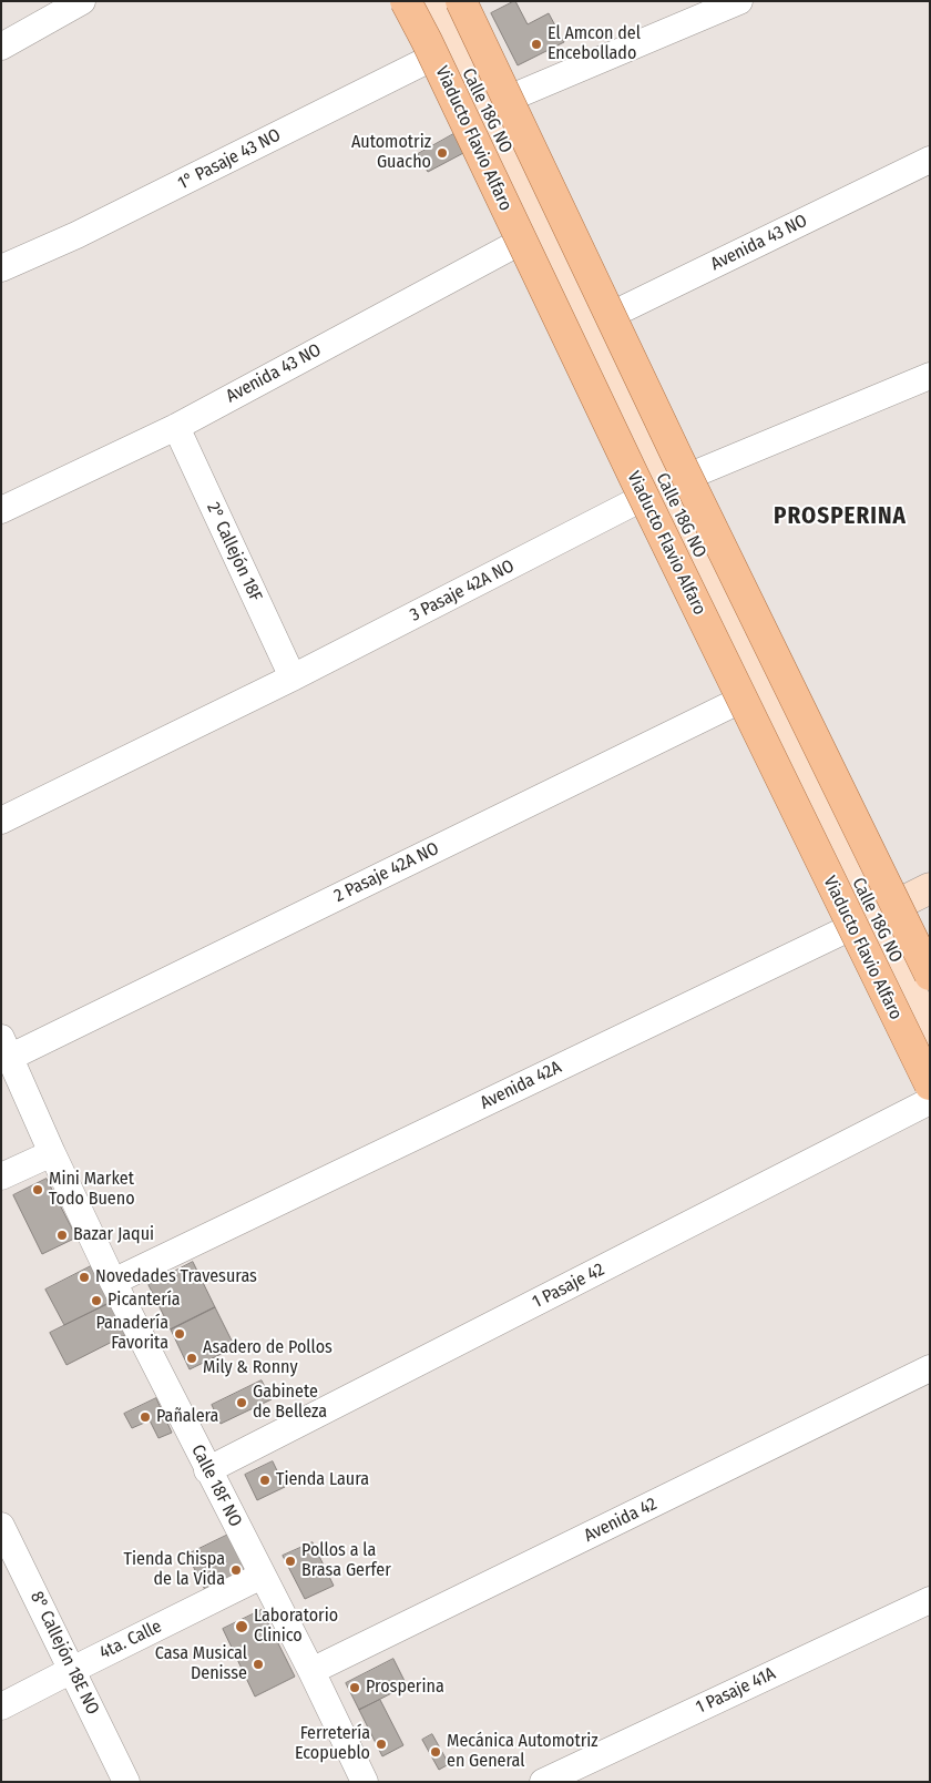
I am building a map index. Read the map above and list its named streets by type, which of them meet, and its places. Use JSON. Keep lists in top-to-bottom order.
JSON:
{
  "streets": {
    "main road": ["Viaducto Flavio Alfaro"],
    "street": [
      "Calle 18G NO",
      "1° Pasaje 43 NO",
      "Avenida 43 NO",
      "2° Callejón 18F",
      "3 Pasaje 42A NO",
      "2 Pasaje 42A NO",
      "Avenida 42A",
      "1 Pasaje 42",
      "Calle 18F NO",
      "Avenida 42",
      "4ta. Calle",
      "8° Callejón 18E NO",
      "1 Pasaje 41A"
    ]
  },
  "crossings": [
    ["Calle 18G NO", "1° Pasaje 43 NO"],
    ["Calle 18G NO", "Avenida 43 NO"],
    ["Calle 18G NO", "3 Pasaje 42A NO"],
    ["Calle 18G NO", "2 Pasaje 42A NO"],
    ["Calle 18G NO", "Avenida 42A"],
    ["Avenida 43 NO", "2° Callejón 18F"],
    ["2° Callejón 18F", "3 Pasaje 42A NO"],
    ["2 Pasaje 42A NO", "Calle 18F NO"],
    ["Avenida 42A", "Calle 18F NO"],
    ["1 Pasaje 42", "Calle 18F NO"],
    ["Calle 18F NO", "Avenida 42"],
    ["Calle 18F NO", "4ta. Calle"],
    ["4ta. Calle", "8° Callejón 18E NO"]
  ],
  "districts": ["PROSPERINA"],
  "places": [
    "El Amcon del Encebollado",
    "Automotriz Guacho",
    "Mini Market Todo Bueno",
    "Bazar Jaqui",
    "Novedades Travesuras",
    "Picantería",
    "Panadería Favorita",
    "Asadero de Pollos Mily & Ronny",
    "Gabinete de Belleza",
    "Pañalera",
    "Tienda Laura",
    "Pollos a la Brasa Gerfer",
    "Tienda Chispa de la Vida",
    "Laboratorio Clinico",
    "Casa Musical Denisse",
    "Prosperina",
    "Ferretería Ecopueblo",
    "Mecánica Automotriz en General"
  ]
}
